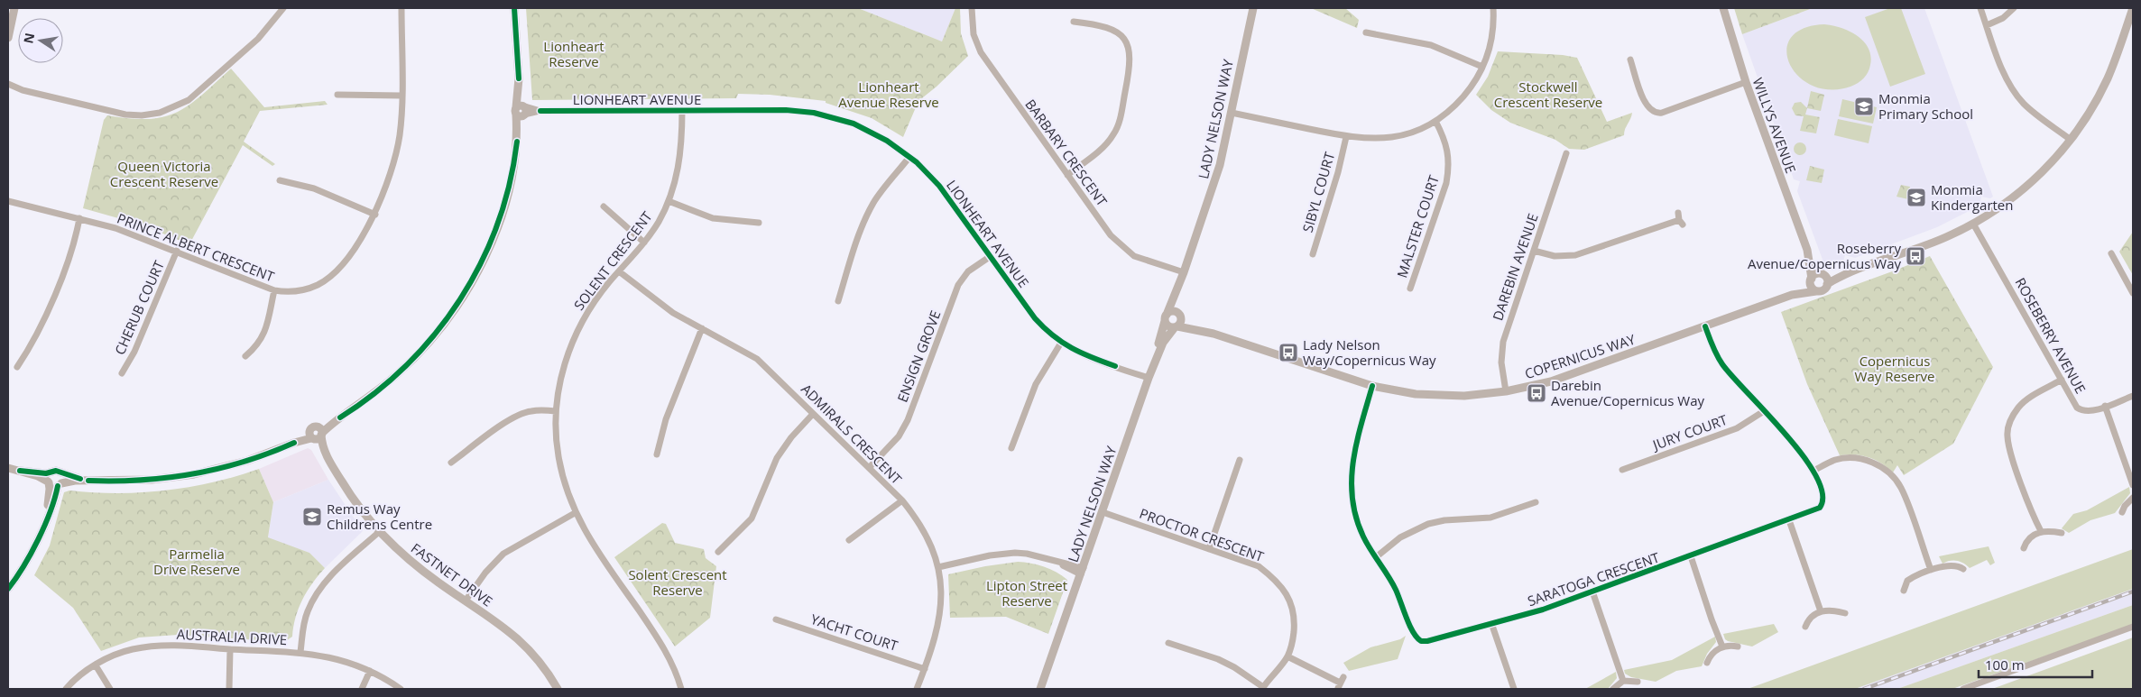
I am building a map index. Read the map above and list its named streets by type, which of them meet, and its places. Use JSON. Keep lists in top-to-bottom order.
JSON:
{
  "streets": {
    "street": [
      "LIONHEART AVENUE",
      "LADY NELSON WAY",
      "WILLYS AVENUE",
      "BARBARY CRESCENT",
      "SIBYL COURT",
      "MALSTER COURT",
      "PRINCE ALBERT CRESCENT",
      "SOLENT CRESCENT",
      "DAREBIN AVENUE",
      "CHERUB COURT",
      "ROSEBERRY AVENUE",
      "ENSIGN GROVE",
      "COPERNICUS WAY",
      "JURY COURT",
      "ADMIRALS CRESCENT",
      "PROCTOR CRESCENT",
      "FASTNET DRIVE",
      "SARATOGA CRESCENT",
      "YACHT COURT",
      "AUSTRALIA DRIVE"
    ]
  },
  "crossings": [
    ["LIONHEART AVENUE", "LADY NELSON WAY"],
    ["LIONHEART AVENUE", "SOLENT CRESCENT"],
    ["LIONHEART AVENUE", "ENSIGN GROVE"],
    ["LADY NELSON WAY", "BARBARY CRESCENT"],
    ["LADY NELSON WAY", "COPERNICUS WAY"],
    ["LADY NELSON WAY", "PROCTOR CRESCENT"],
    ["WILLYS AVENUE", "COPERNICUS WAY"],
    ["PRINCE ALBERT CRESCENT", "CHERUB COURT"],
    ["SOLENT CRESCENT", "ADMIRALS CRESCENT"],
    ["DAREBIN AVENUE", "COPERNICUS WAY"],
    ["ENSIGN GROVE", "ADMIRALS CRESCENT"],
    ["COPERNICUS WAY", "SARATOGA CRESCENT"],
    ["JURY COURT", "SARATOGA CRESCENT"],
    ["ADMIRALS CRESCENT", "YACHT COURT"]
  ],
  "parks": [
    "Lionheart Reserve",
    "Lionheart Avenue Reserve",
    "Stockwell Crescent Reserve",
    "Queen Victoria Crescent Reserve",
    "Copernicus Way Reserve",
    "Parmelia Drive Reserve",
    "Solent Crescent Reserve",
    "Lipton Street Reserve"
  ],
  "places": {
    "school or university": ["Monmia Primary School", "Monmia Kindergarten", "Remus Way Childrens Centre"],
    "bus stop": ["Roseberry Avenue/Copernicus Way", "Lady Nelson Way/Copernicus Way", "Darebin Avenue/Copernicus Way"]
  },
  "scale_bar": "100 m",
  "north": "left"
}
